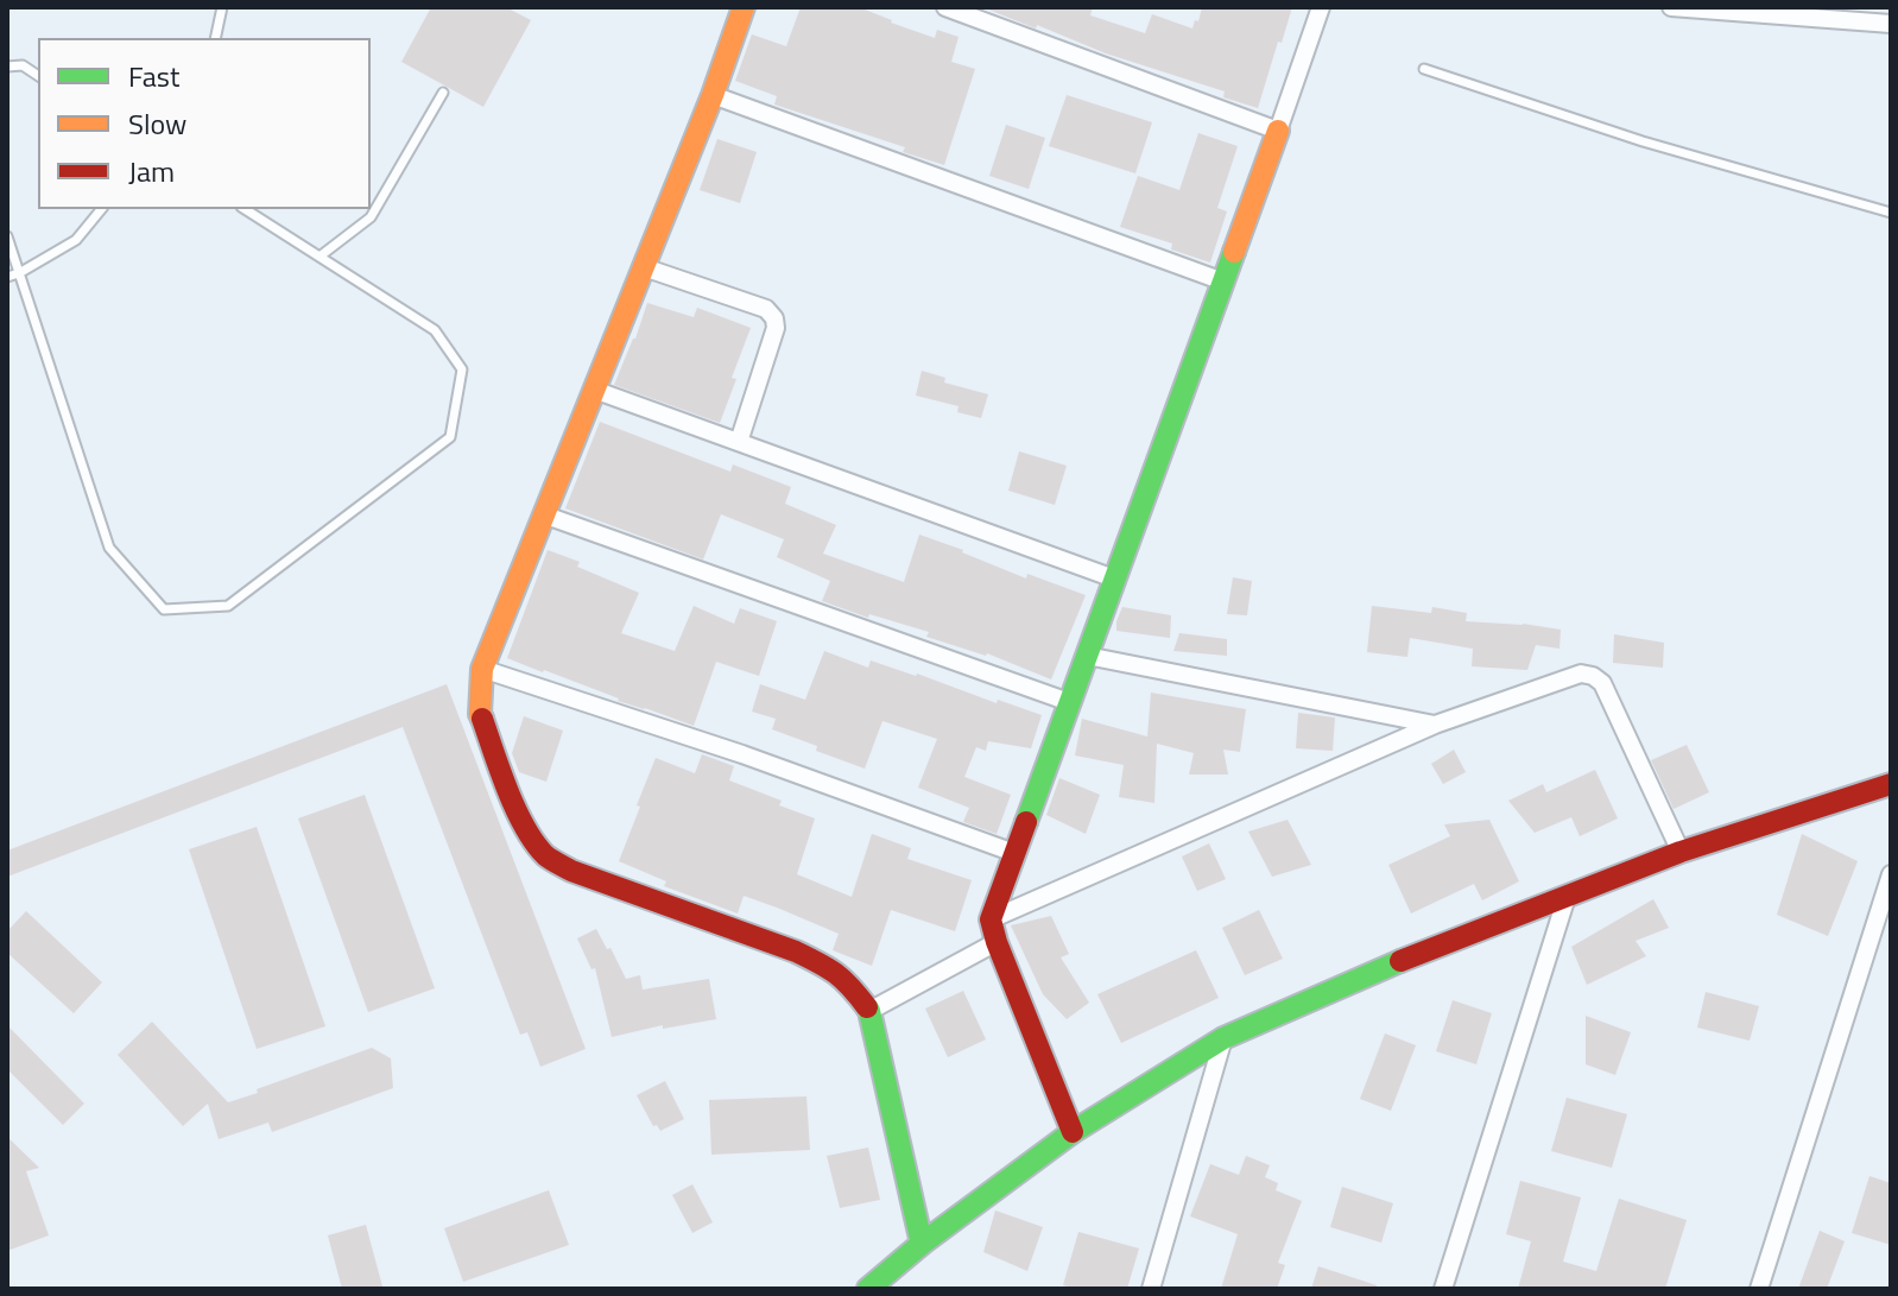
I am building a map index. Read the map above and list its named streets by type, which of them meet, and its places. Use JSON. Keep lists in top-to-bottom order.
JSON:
{
  "legend": ["Fast", "Slow", "Jam"]
}
